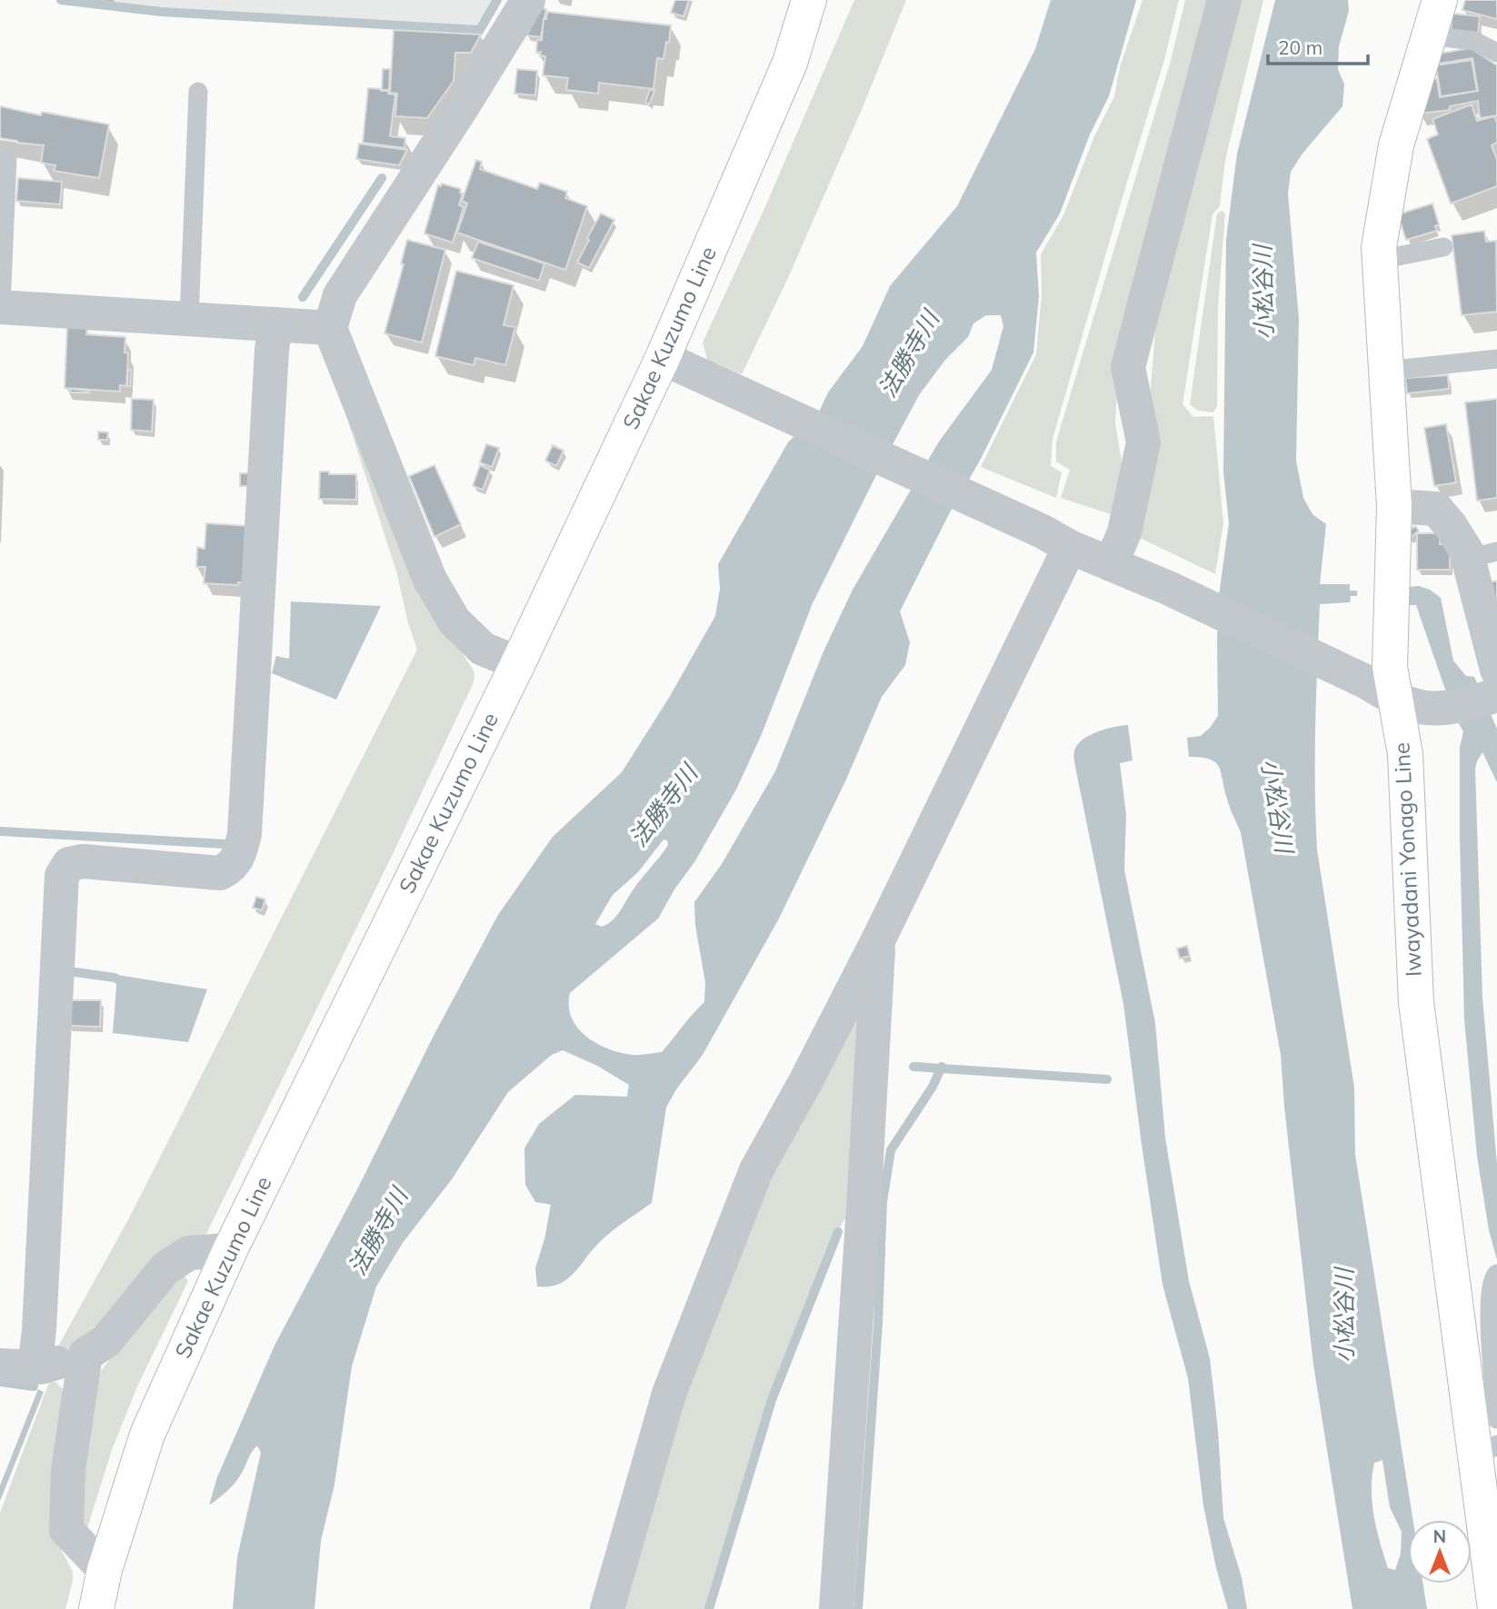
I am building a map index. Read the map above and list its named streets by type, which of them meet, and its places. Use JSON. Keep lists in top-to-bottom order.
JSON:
{
  "streets": {
    "main road": ["Sakae Kuzumo Line", "Iwayadani Yonago Line"]
  },
  "water": ["小松谷川", "法勝寺川"],
  "scale_bar": "20 m",
  "north": "top"
}
